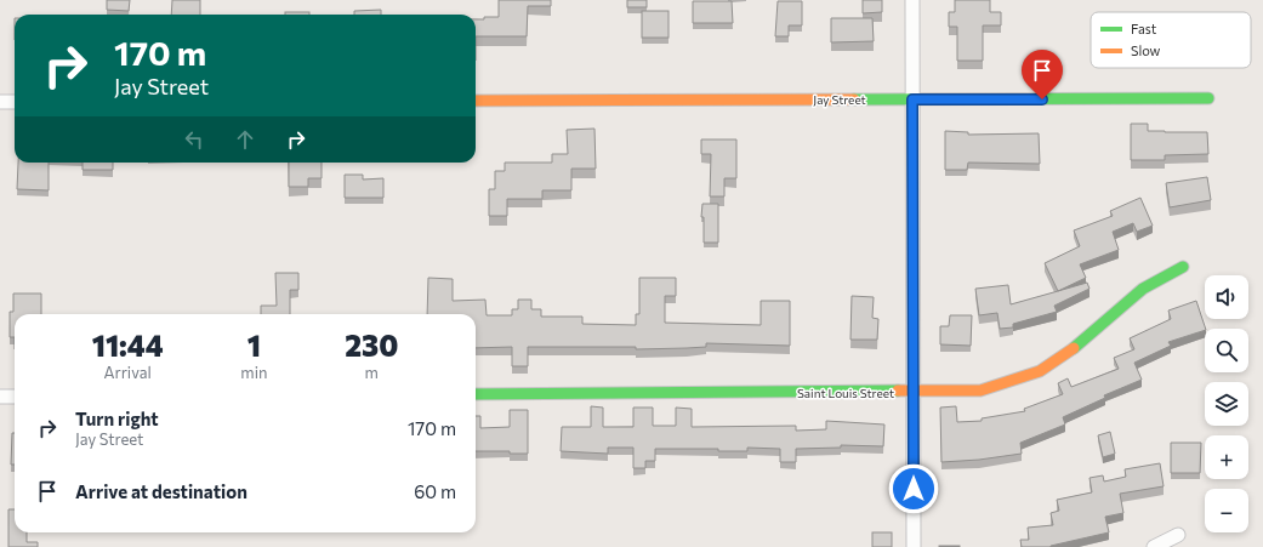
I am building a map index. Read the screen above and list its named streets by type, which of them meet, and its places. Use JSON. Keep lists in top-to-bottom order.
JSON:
{
  "streets": {
    "street": ["Jay Street", "Saint Louis Street"]
  },
  "legend": ["Fast", "Slow"],
  "page": {
    "turn": ["170 m", "Jay Street"],
    "map_buttons": ["+", "−"],
    "eta": [
      "11:44",
      "Arrival",
      "1",
      "min",
      "230",
      "m"
    ],
    "list": [
      {
        "name": "Turn right",
        "note": "Jay Street",
        "value": "170 m"
      },
      {
        "name": "Arrive at destination",
        "value": "60 m"
      }
    ]
  }
}
